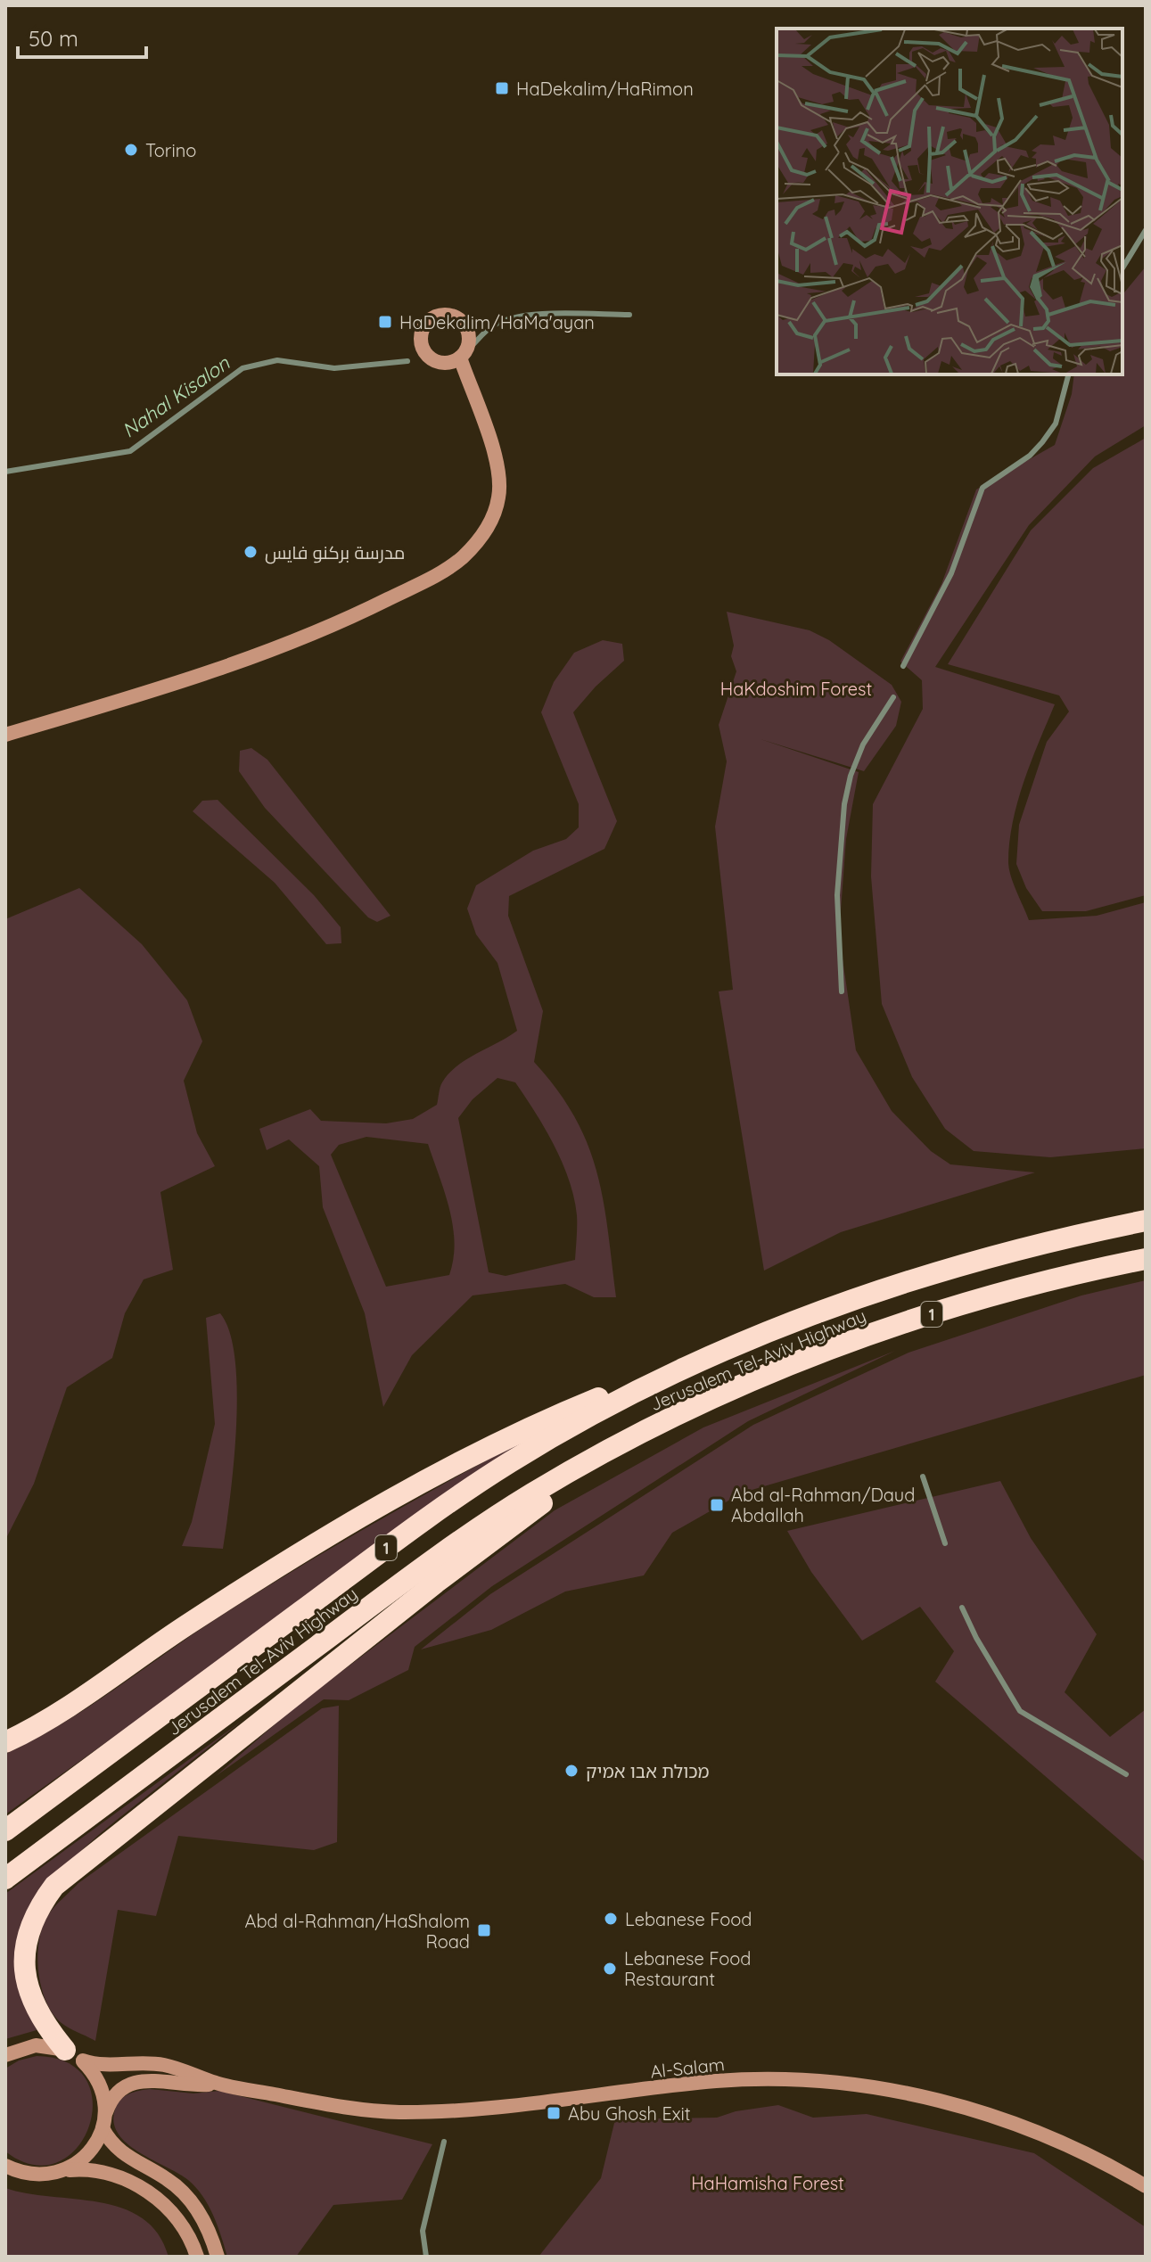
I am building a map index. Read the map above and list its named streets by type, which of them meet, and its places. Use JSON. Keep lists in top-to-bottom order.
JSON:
{
  "streets": {
    "highway": ["1", "Jerusalem Tel-Aviv Highway"],
    "main road": ["Al-Salam"]
  },
  "water": ["Nahal Kisalon"],
  "parks": ["HaKdoshim Forest", "HaHamisha Forest"],
  "places": {
    "transit": [
      "HaDekalim/HaRimon",
      "HaDekalim/HaMa'ayan",
      "Abd al-Rahman/Daud Abdallah",
      "Abd al-Rahman/HaShalom Road",
      "Abu Ghosh Exit"
    ],
    "other": [
      "Torino",
      "مدرسة بركنو فايس",
      "מכולת אבו אמיק",
      "Lebanese Food",
      "Lebanese Food Restaurant"
    ]
  },
  "scale_bar": "50 m"
}
